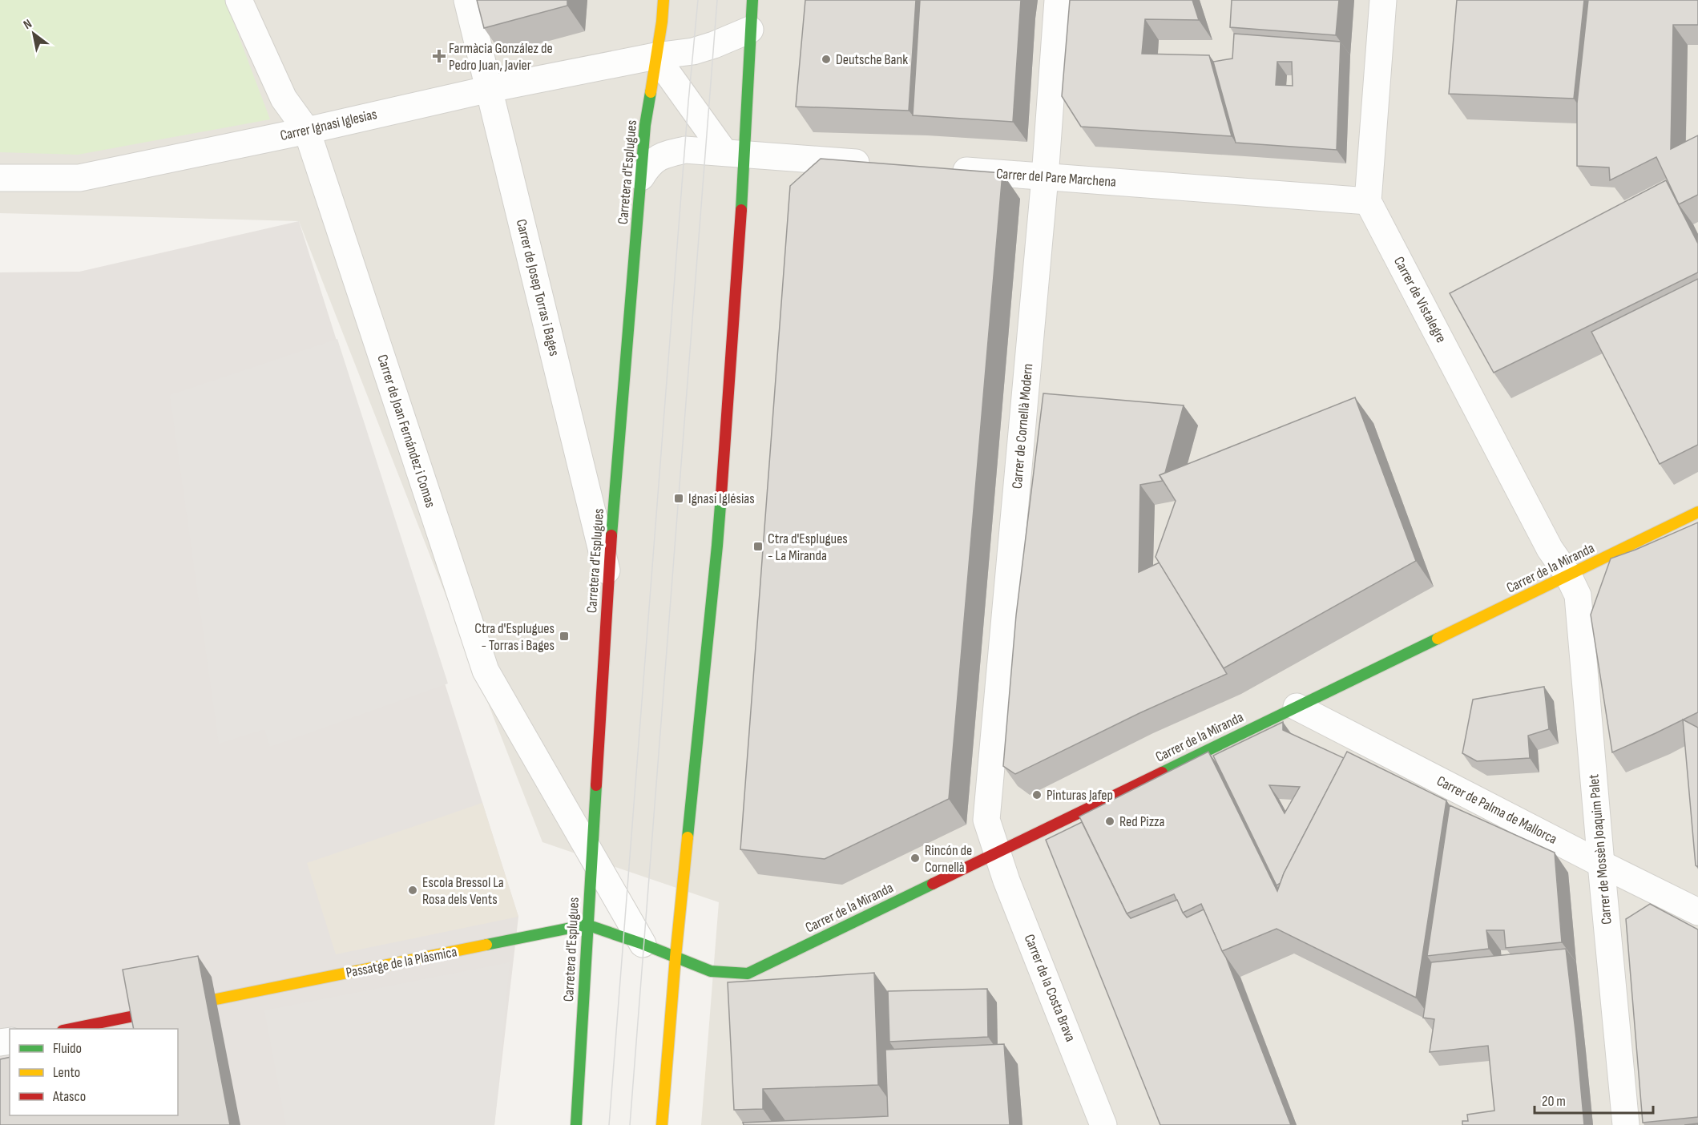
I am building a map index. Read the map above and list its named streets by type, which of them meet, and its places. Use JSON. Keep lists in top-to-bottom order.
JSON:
{
  "streets": {
    "street": [
      "Carrer Ignasi Iglesias",
      "Carretera d'Esplugues",
      "Carrer del Pare Marchena",
      "Carrer de Josep Torras i Bages",
      "Carrer de Vistalegre",
      "Carrer de Cornellà Modern",
      "Carrer de Joan Fernández i Comas",
      "Carrer de la Miranda",
      "Carrer de Palma de Mallorca",
      "Carrer de Mossèn Joaquim Palet",
      "Passatge de la Plàsmica",
      "Carrer de la Costa Brava"
    ]
  },
  "crossings": [
    ["Carrer Ignasi Iglesias", "Carretera d'Esplugues"],
    ["Carrer Ignasi Iglesias", "Carrer de Josep Torras i Bages"],
    ["Carrer Ignasi Iglesias", "Carrer de Joan Fernández i Comas"],
    ["Carretera d'Esplugues", "Carrer de Josep Torras i Bages"],
    ["Carretera d'Esplugues", "Carrer de Joan Fernández i Comas"],
    ["Carretera d'Esplugues", "Carrer de la Miranda"],
    ["Carretera d'Esplugues", "Passatge de la Plàsmica"],
    ["Carrer del Pare Marchena", "Carrer de Vistalegre"],
    ["Carrer del Pare Marchena", "Carrer de Cornellà Modern"],
    ["Carrer de Vistalegre", "Carrer de la Miranda"],
    ["Carrer de Vistalegre", "Carrer de Mossèn Joaquim Palet"],
    ["Carrer de Cornellà Modern", "Carrer de la Miranda"],
    ["Carrer de Cornellà Modern", "Carrer de la Costa Brava"],
    ["Carrer de Joan Fernández i Comas", "Carrer de la Miranda"],
    ["Carrer de la Miranda", "Carrer de Palma de Mallorca"],
    ["Carrer de la Miranda", "Carrer de Mossèn Joaquim Palet"],
    ["Carrer de la Miranda", "Passatge de la Plàsmica"],
    ["Carrer de la Miranda", "Carrer de la Costa Brava"],
    ["Carrer de Palma de Mallorca", "Carrer de Mossèn Joaquim Palet"]
  ],
  "places": {
    "health": ["Farmàcia González de Pedro Juan, Javier"],
    "other": [
      "Deutsche Bank",
      "Pinturas Jafep",
      "Red Pizza",
      "Rincón de Cornellà",
      "Escola Bressol La Rosa dels Vents"
    ],
    "transit": ["Ignasi Iglésias", "Ctra d'Esplugues - La Miranda", "Ctra d'Esplugues - Torras i Bages"]
  },
  "legend": ["Fluido", "Lento", "Atasco"],
  "scale_bar": "20 m",
  "north": "top left"
}
